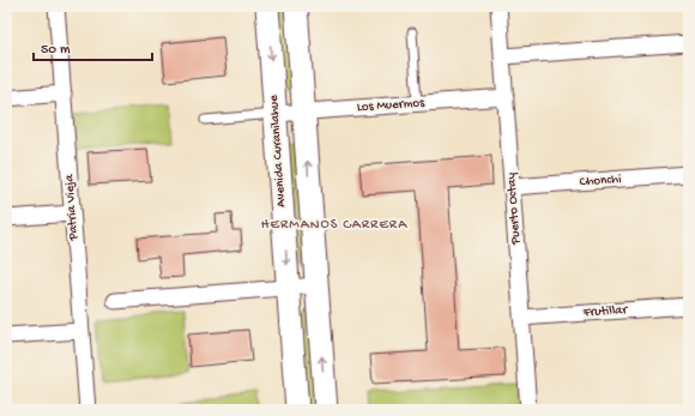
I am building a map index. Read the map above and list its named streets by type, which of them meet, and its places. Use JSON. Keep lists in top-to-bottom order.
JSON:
{
  "streets": {
    "main road": ["Avenida Curanilahue"],
    "street": [
      "Los Muermos",
      "Chonchi",
      "Patria Vieja",
      "Puerto Octay",
      "Frutillar"
    ]
  },
  "crossings": [
    ["Los Muermos", "Avenida Curanilahue"],
    ["Los Muermos", "Puerto Octay"],
    ["Chonchi", "Puerto Octay"],
    ["Puerto Octay", "Frutillar"]
  ],
  "districts": ["HERMANOS CARRERA"],
  "scale_bar": "50 m"
}
